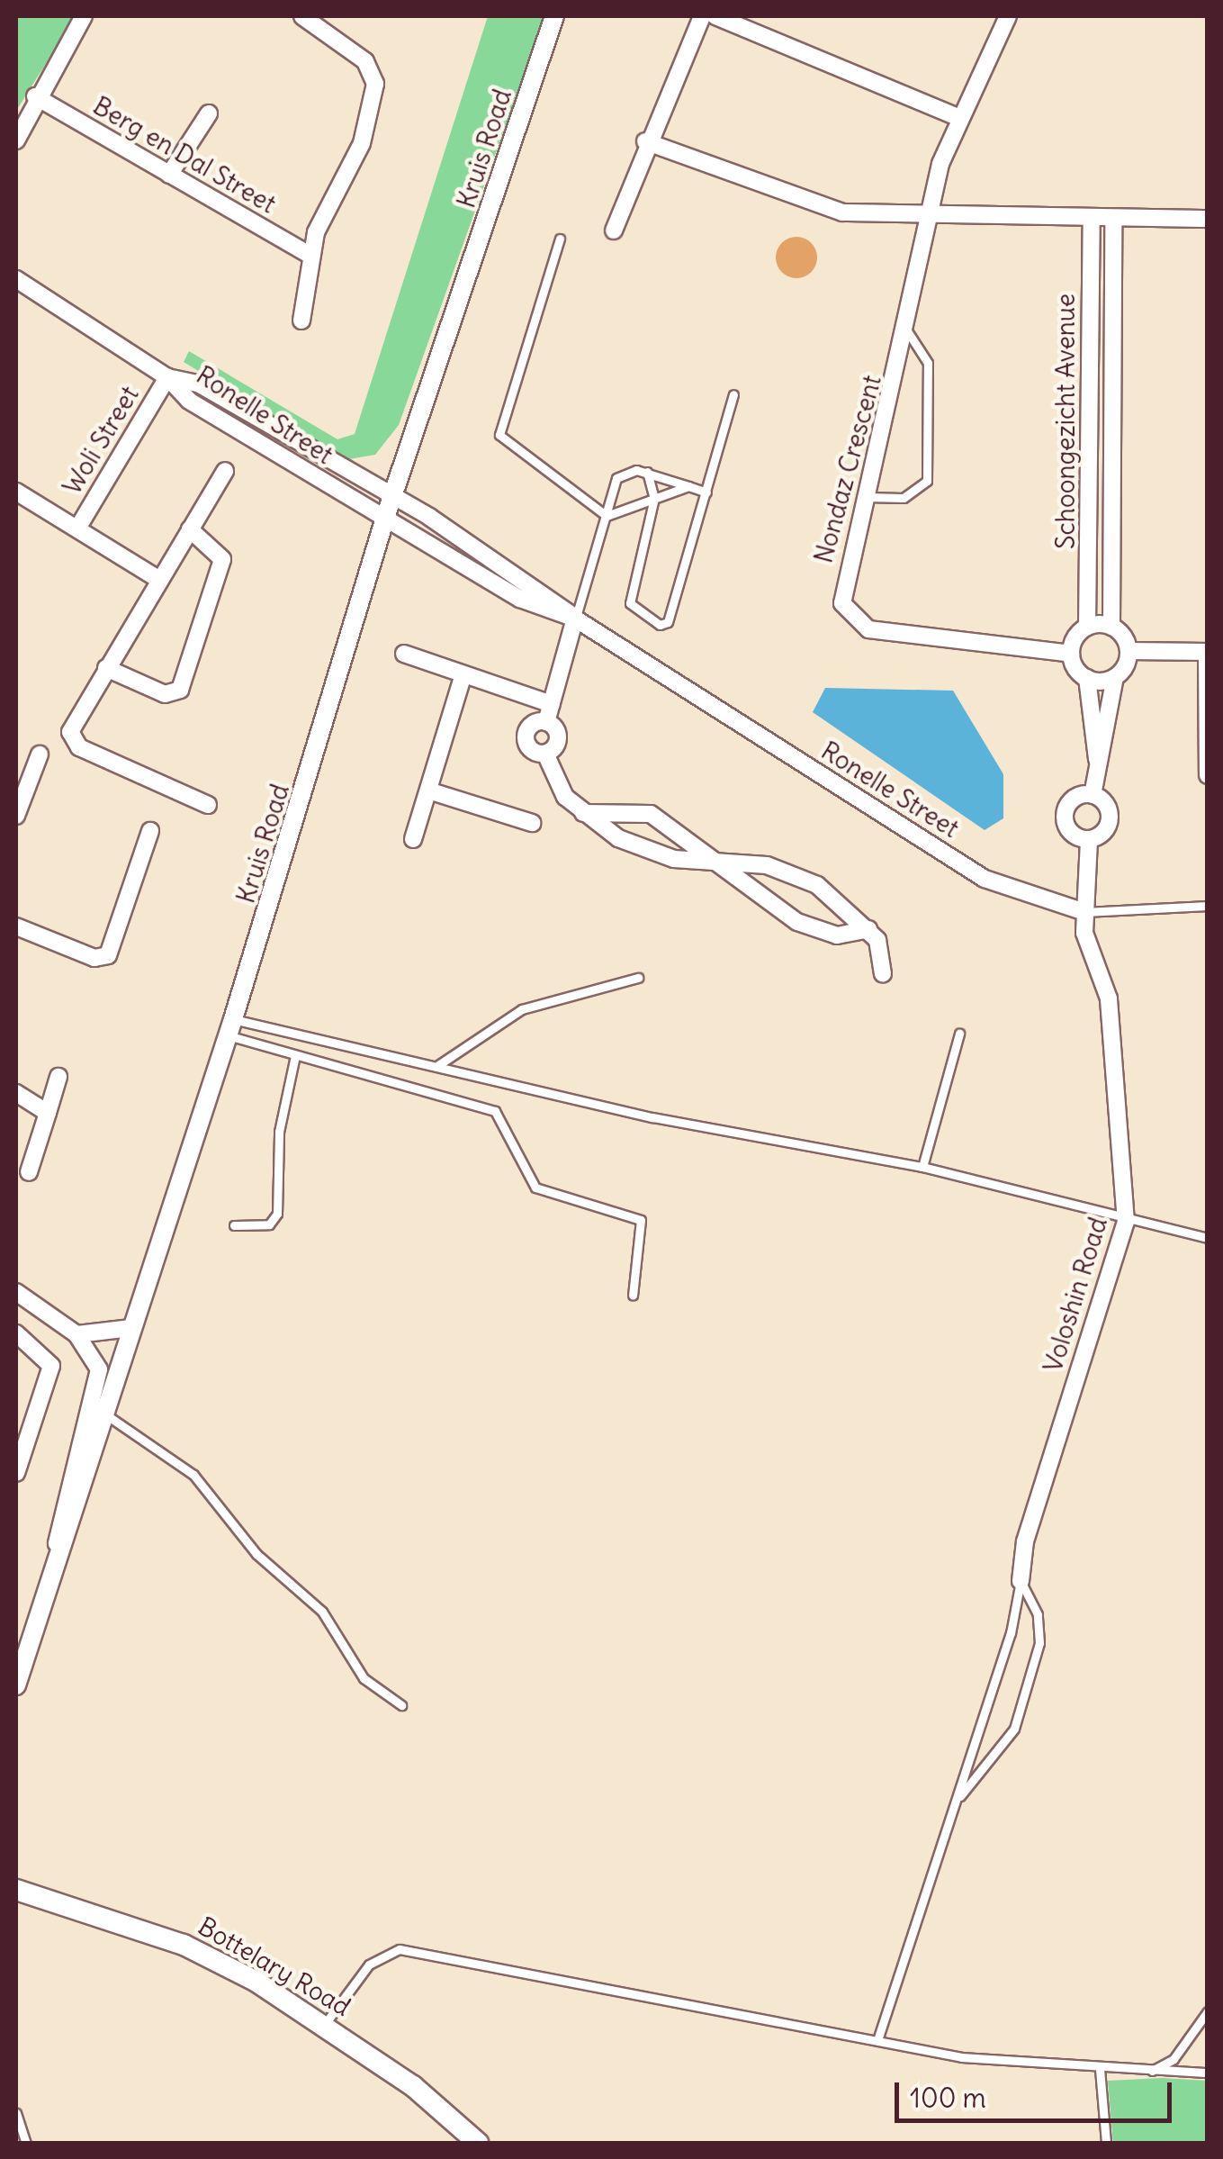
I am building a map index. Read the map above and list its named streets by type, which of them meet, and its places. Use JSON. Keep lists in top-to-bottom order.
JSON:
{
  "streets": {
    "main road": ["Bottelary Road"],
    "street": [
      "Kruis Road",
      "Berg en Dal Street",
      "Ronelle Street",
      "Schoongezicht Avenue",
      "Woli Street",
      "Nondaz Crescent",
      "Voloshin Road"
    ]
  },
  "crossings": [
    ["Kruis Road", "Ronelle Street"],
    ["Ronelle Street", "Woli Street"],
    ["Ronelle Street", "Voloshin Road"],
    ["Schoongezicht Avenue", "Nondaz Crescent"]
  ],
  "scale_bar": "100 m"
}
